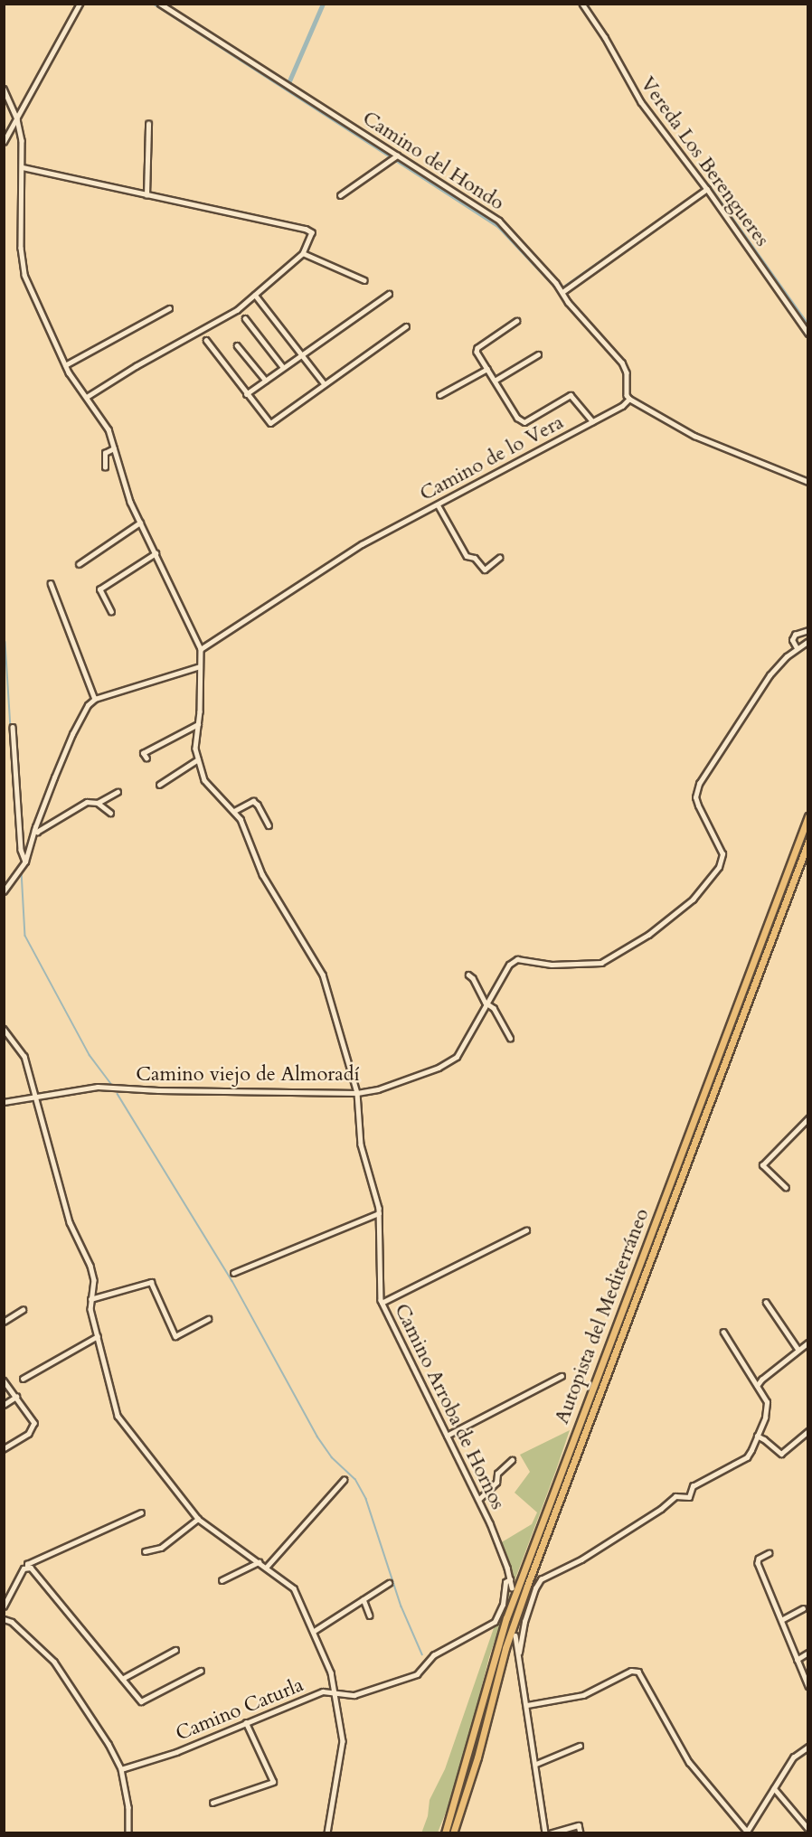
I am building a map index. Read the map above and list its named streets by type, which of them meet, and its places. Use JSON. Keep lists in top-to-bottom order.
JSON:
{
  "streets": {
    "highway": ["Autopista del Mediterráneo"],
    "street": [
      "Camino del Hondo",
      "Vereda Los Berengueres",
      "Camino de lo Vera",
      "Camino viejo de Almoradí",
      "Camino Arroba de Hornos",
      "Camino Caturla"
    ]
  },
  "crossings": [
    ["Camino del Hondo", "Camino de lo Vera"],
    ["Camino de lo Vera", "Camino Arroba de Hornos"],
    ["Camino viejo de Almoradí", "Camino Arroba de Hornos"],
    ["Camino Arroba de Hornos", "Camino Caturla"]
  ]
}
